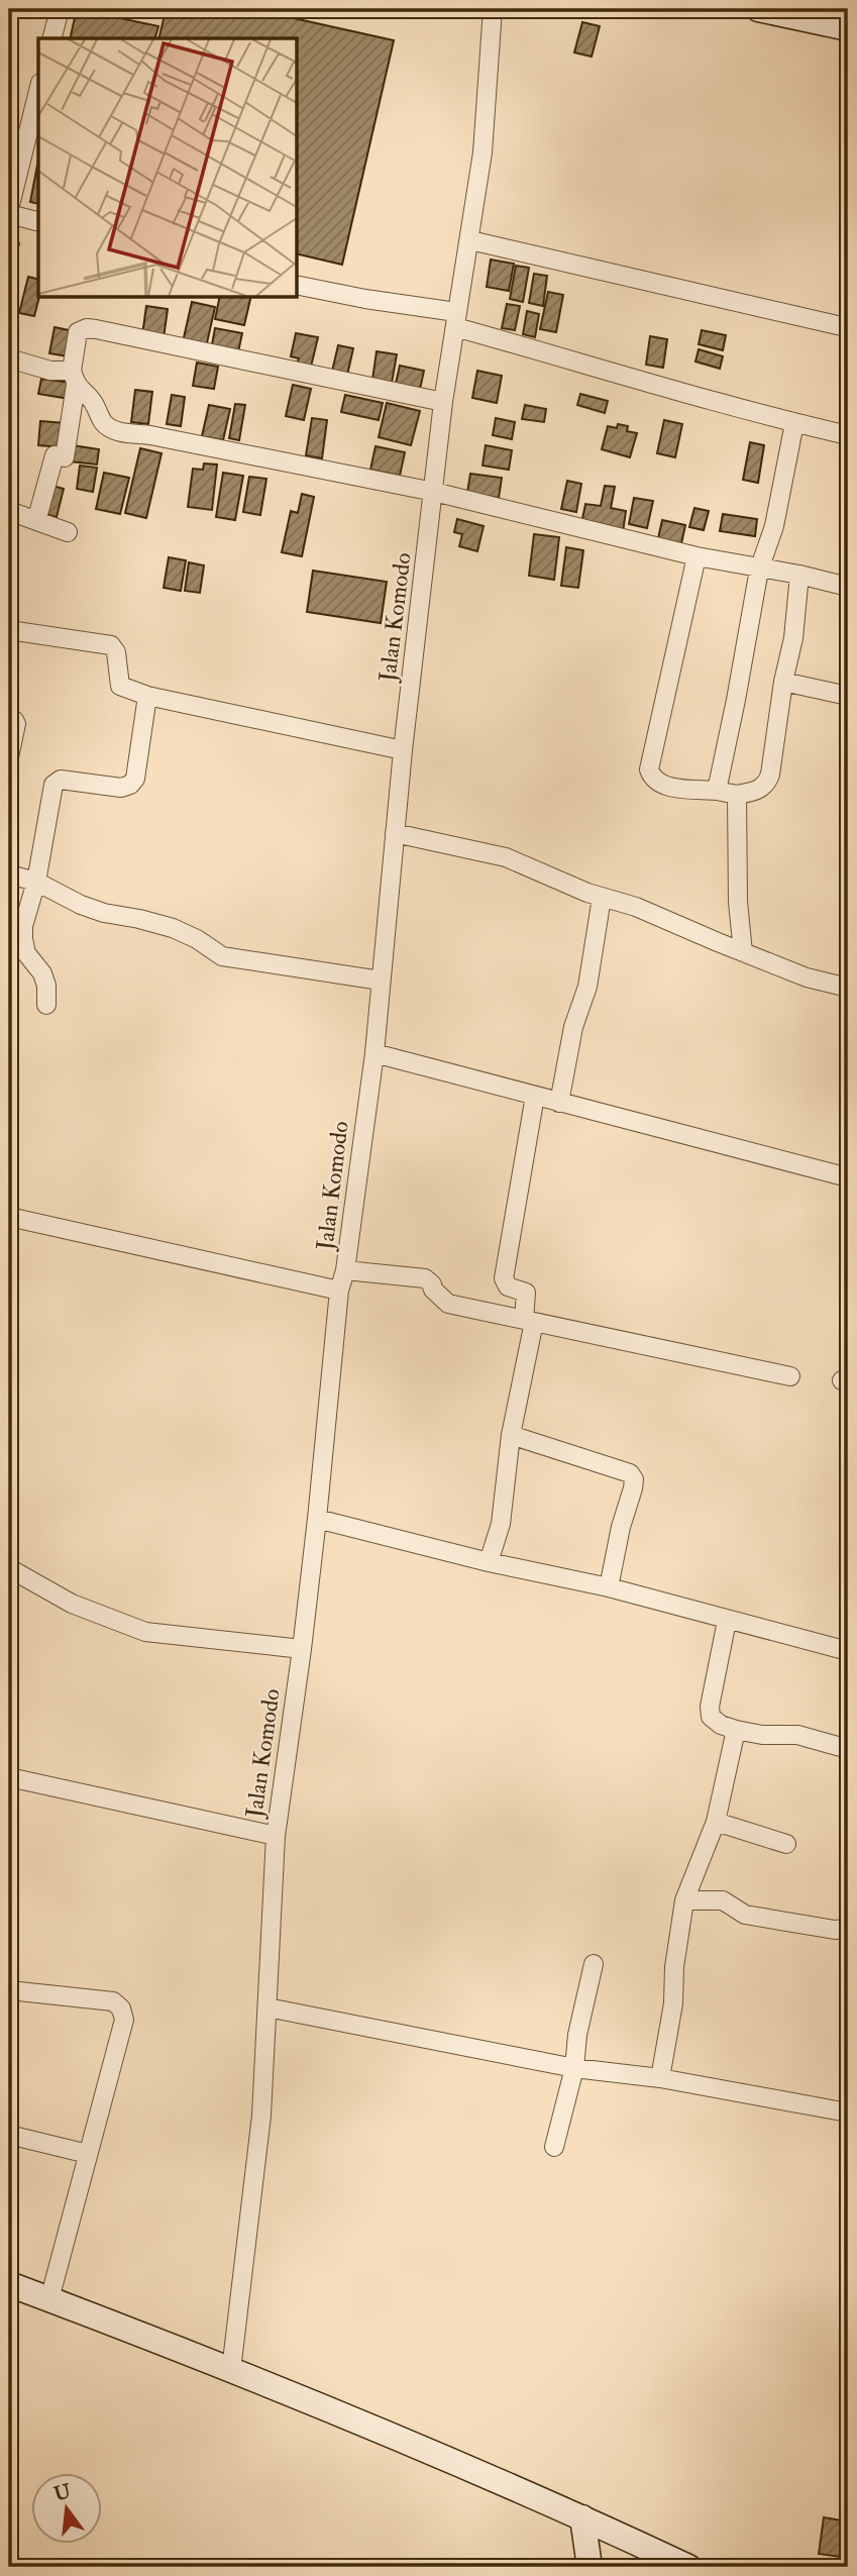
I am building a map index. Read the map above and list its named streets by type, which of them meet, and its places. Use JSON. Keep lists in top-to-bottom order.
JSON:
{
  "streets": {
    "street": ["Jalan Komodo"]
  },
  "north": "top"
}
